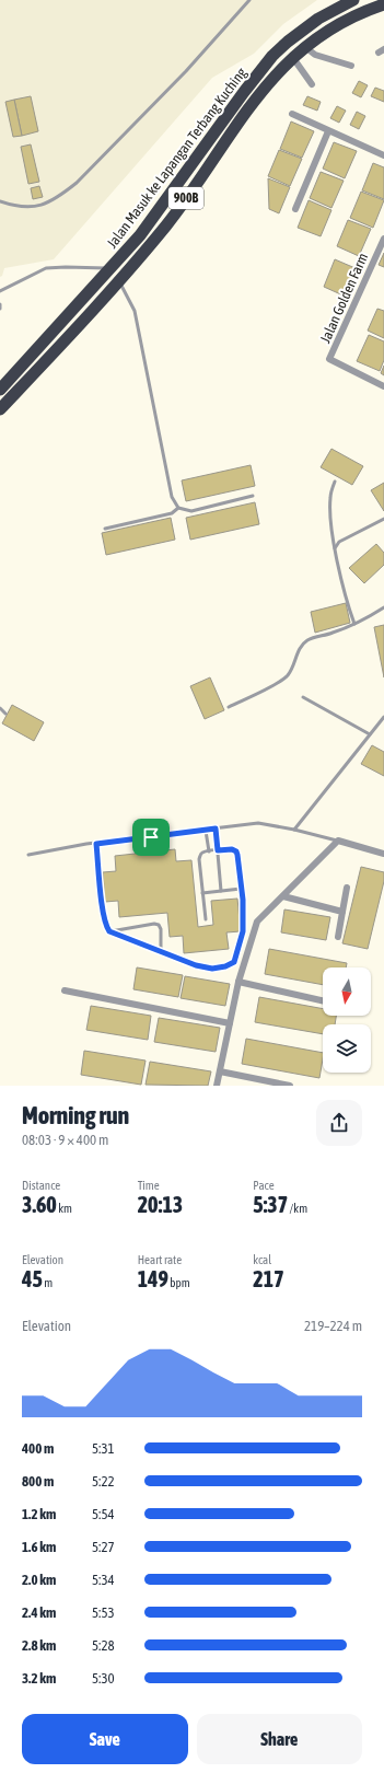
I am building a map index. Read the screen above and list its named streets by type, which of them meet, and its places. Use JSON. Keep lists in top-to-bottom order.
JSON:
{
  "streets": {
    "highway": ["Jalan Masuk ke Lapangan Terbang Kuching", "900B"],
    "street": ["Jalan Golden Farm"]
  },
  "north": "bottom",
  "page": {
    "heading": ["Morning run", "08:03 · 9 × 400 m"],
    "stats": [
      ["Distance", "3.60 km"],
      ["Time", "20:13"],
      ["Pace", "5:37 /km"],
      ["Elevation", "45 m"],
      ["Heart rate", "149 bpm"],
      ["kcal", "217"]
    ],
    "chart": ["Elevation", "219–224 m"],
    "list": [
      {
        "name": "400 m",
        "note": "5:31"
      },
      {
        "name": "800 m",
        "note": "5:22"
      },
      {
        "name": "1.2 km",
        "note": "5:54"
      },
      {
        "name": "1.6 km",
        "note": "5:27"
      },
      {
        "name": "2.0 km",
        "note": "5:34"
      },
      {
        "name": "2.4 km",
        "note": "5:53"
      },
      {
        "name": "2.8 km",
        "note": "5:28"
      },
      {
        "name": "3.2 km",
        "note": "5:30"
      }
    ],
    "buttons": ["Save", "Share"]
  }
}
